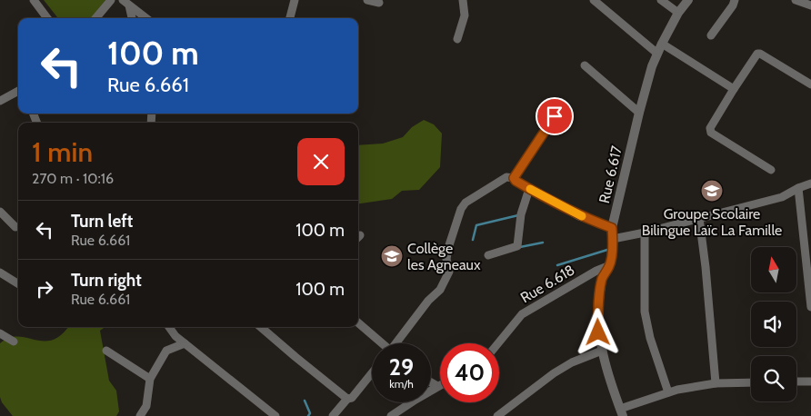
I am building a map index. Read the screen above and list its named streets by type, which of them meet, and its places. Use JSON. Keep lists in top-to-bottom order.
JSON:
{
  "streets": {
    "street": ["Rue 6.617", "Rue 6.618"]
  },
  "crossings": [
    ["Rue 6.617", "Rue 6.618"]
  ],
  "places": {
    "school or university": ["Groupe Scolaire Bilingue Laïc La Famille", "Collège les Agneaux"]
  },
  "north": "top",
  "page": {
    "turn": ["100 m", "Rue 6.661"],
    "heading": ["1 min", "270 m · 10:16"],
    "list": [
      {
        "name": "Turn left",
        "note": "Rue 6.661",
        "value": "100 m"
      },
      {
        "name": "Turn right",
        "note": "Rue 6.661",
        "value": "100 m"
      }
    ],
    "speed": "29 km/h",
    "limit": "40"
  }
}
